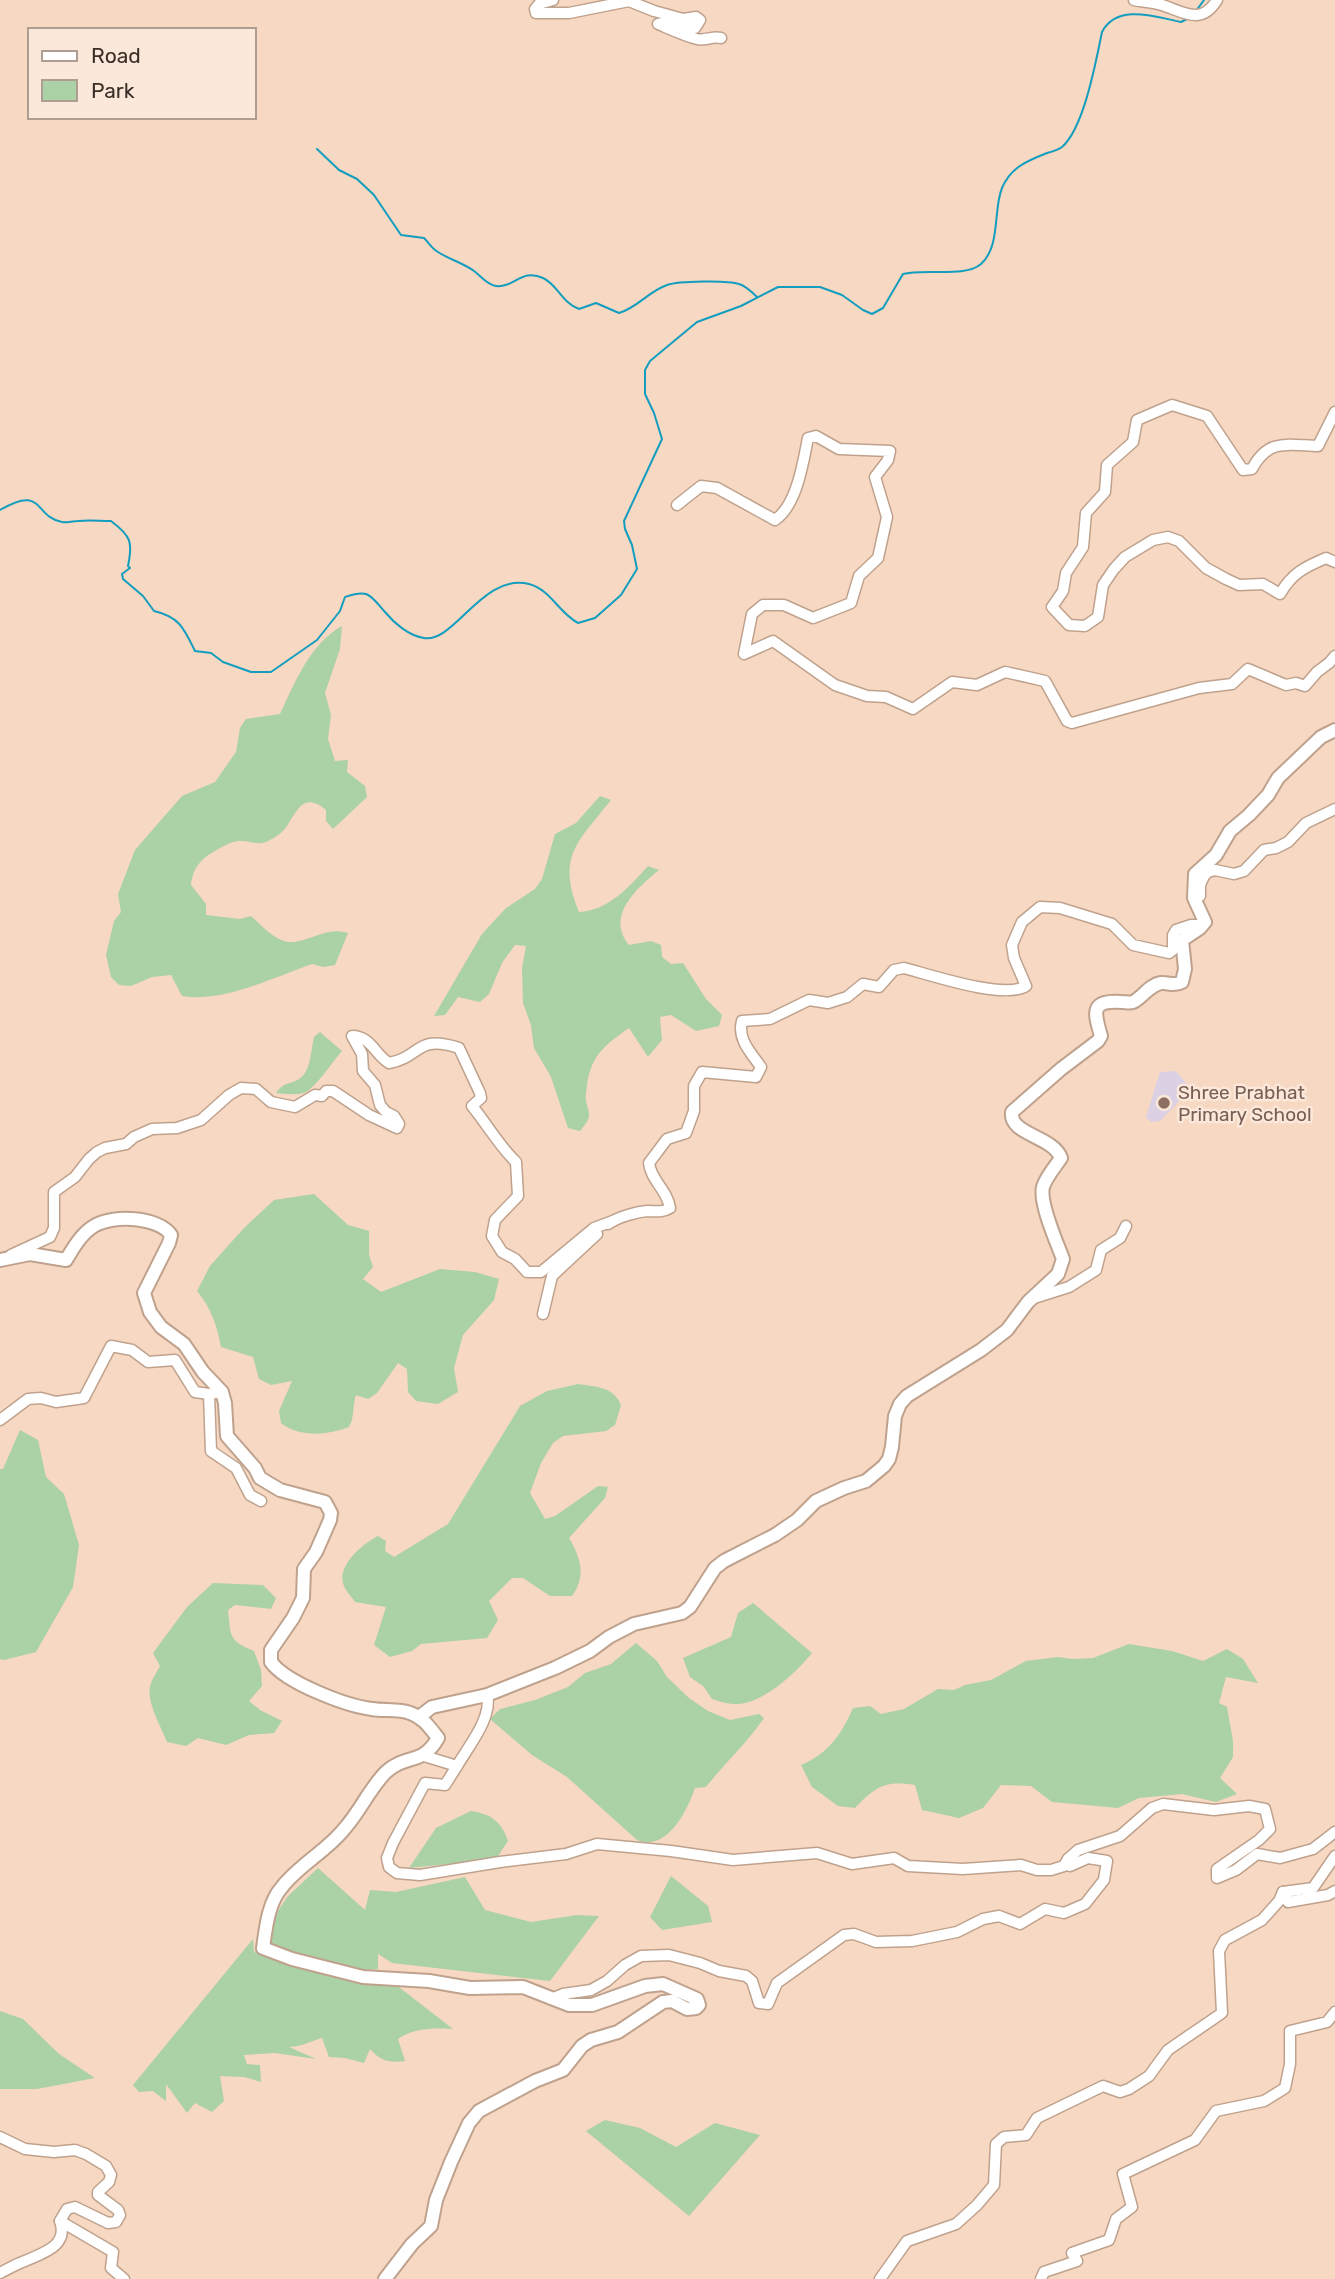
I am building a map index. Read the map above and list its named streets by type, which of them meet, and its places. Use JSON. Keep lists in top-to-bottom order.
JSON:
{
  "places": ["Shree Prabhat Primary School"],
  "legend": ["Road", "Park"]
}
